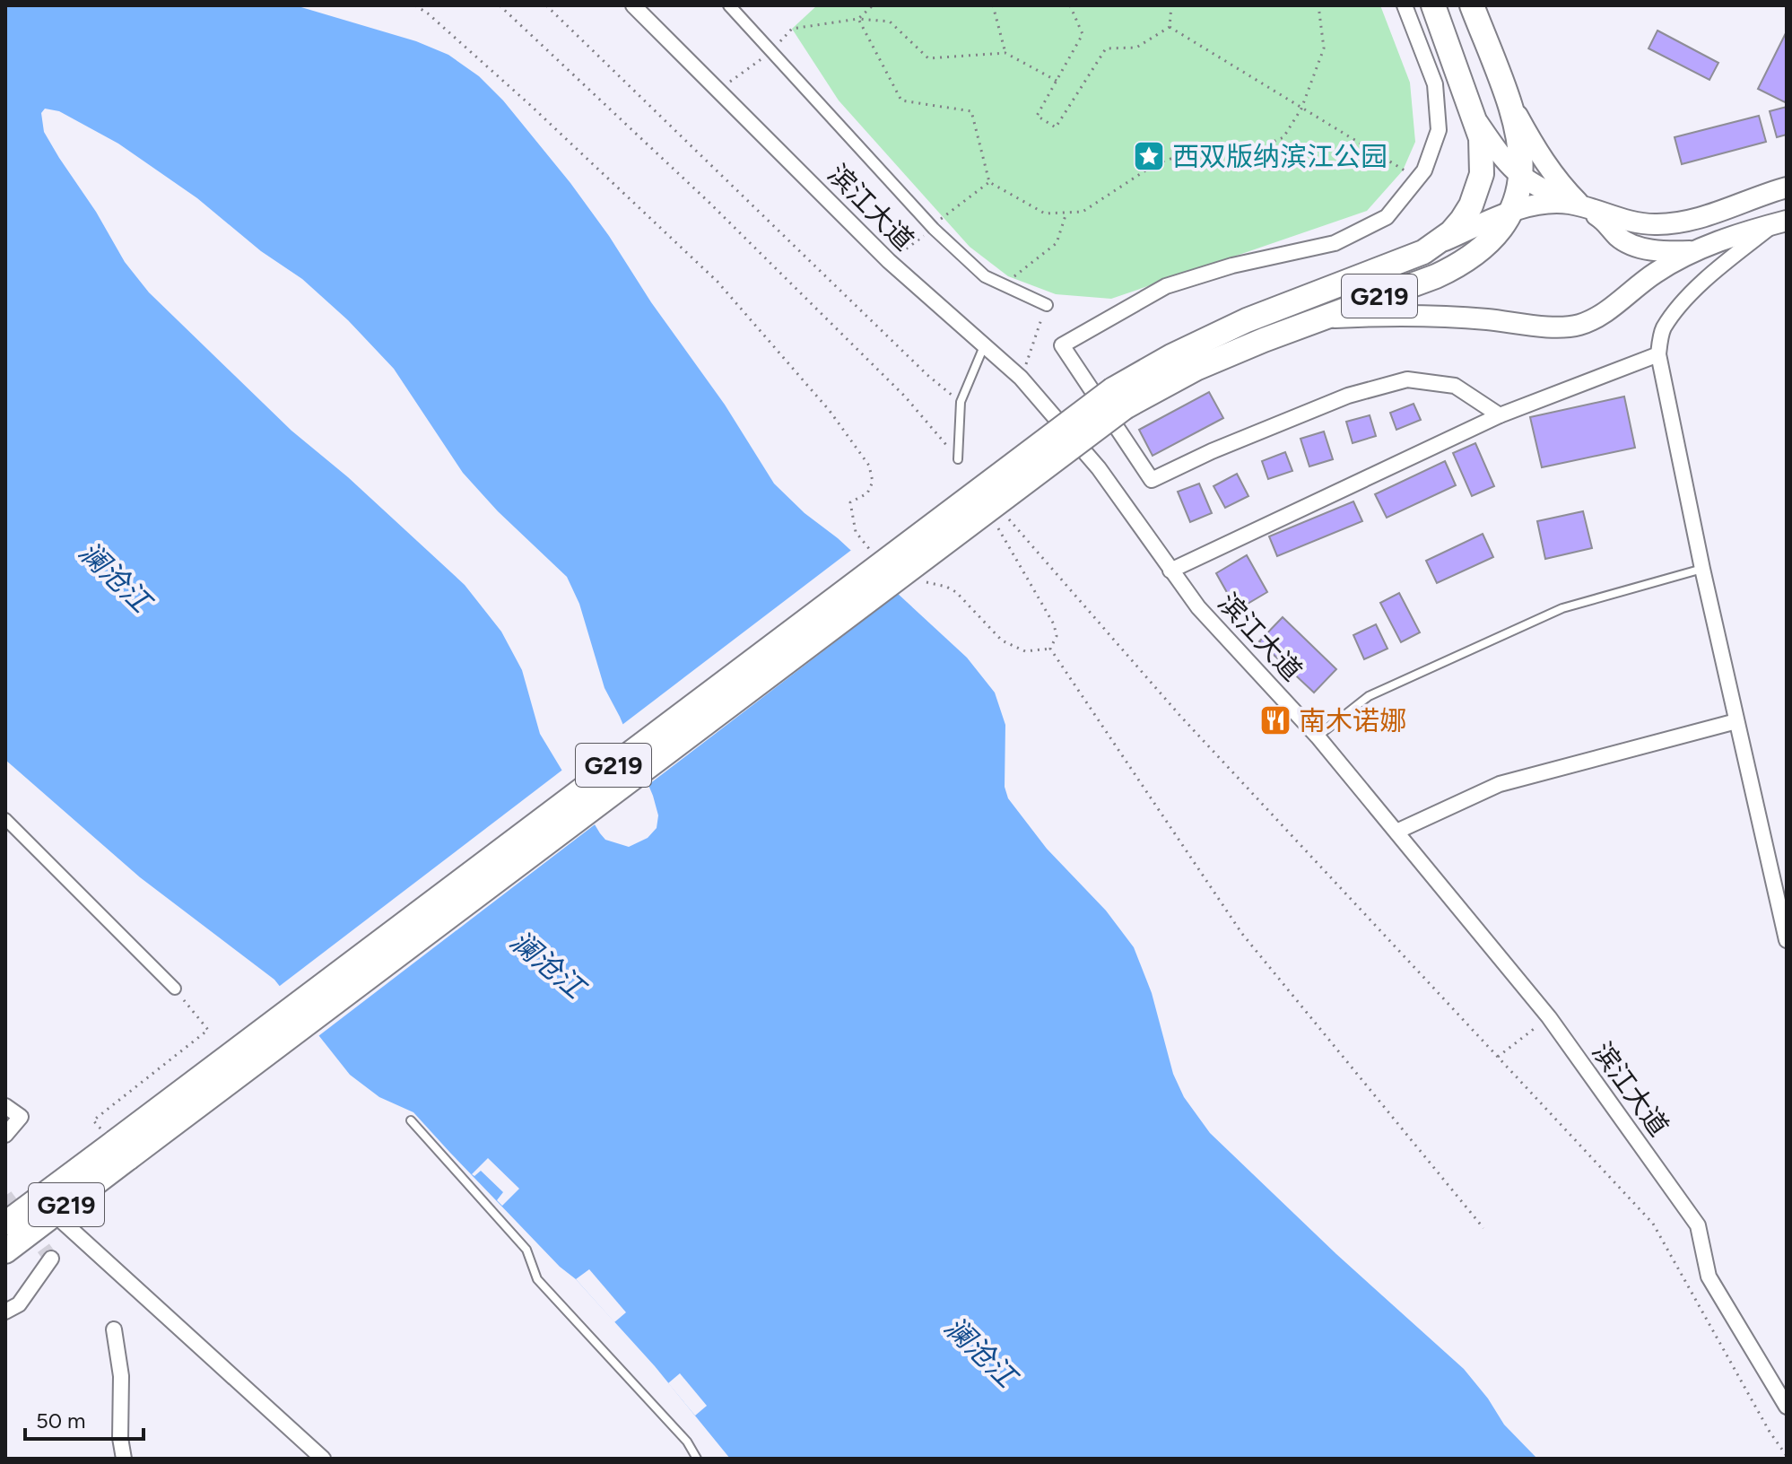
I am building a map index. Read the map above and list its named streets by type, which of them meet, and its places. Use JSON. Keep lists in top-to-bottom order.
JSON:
{
  "streets": {
    "highway": ["G219"],
    "street": ["滨江大道"]
  },
  "water": ["澜沧江"],
  "places": {
    "place": ["西双版纳滨江公园"],
    "restaurant": ["南木诺娜"]
  },
  "scale_bar": "50 m"
}
